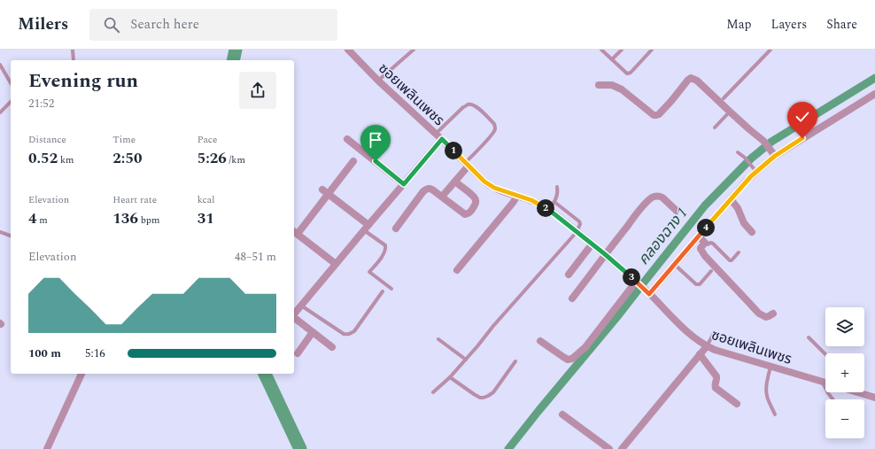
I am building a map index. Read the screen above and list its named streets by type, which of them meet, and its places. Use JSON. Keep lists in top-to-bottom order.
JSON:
{
  "streets": {
    "street": ["ซอยเพลินเพชร"]
  },
  "water": ["คลองฉาง 1"],
  "page": {
    "header": "Milers",
    "search": "Search here",
    "nav": ["Map", "Layers", "Share"],
    "heading": ["Evening run", "21:52"],
    "stats": [
      ["Distance", "0.52 km"],
      ["Time", "2:50"],
      ["Pace", "5:26 /km"],
      ["Elevation", "4 m"],
      ["Heart rate", "136 bpm"],
      ["kcal", "31"]
    ],
    "pins": [
      "1",
      "2",
      "4",
      "3"
    ],
    "chart": ["Elevation", "48–51 m"],
    "map_buttons": ["+", "−"],
    "list": [
      {
        "name": "100 m",
        "note": "5:16"
      }
    ]
  }
}
